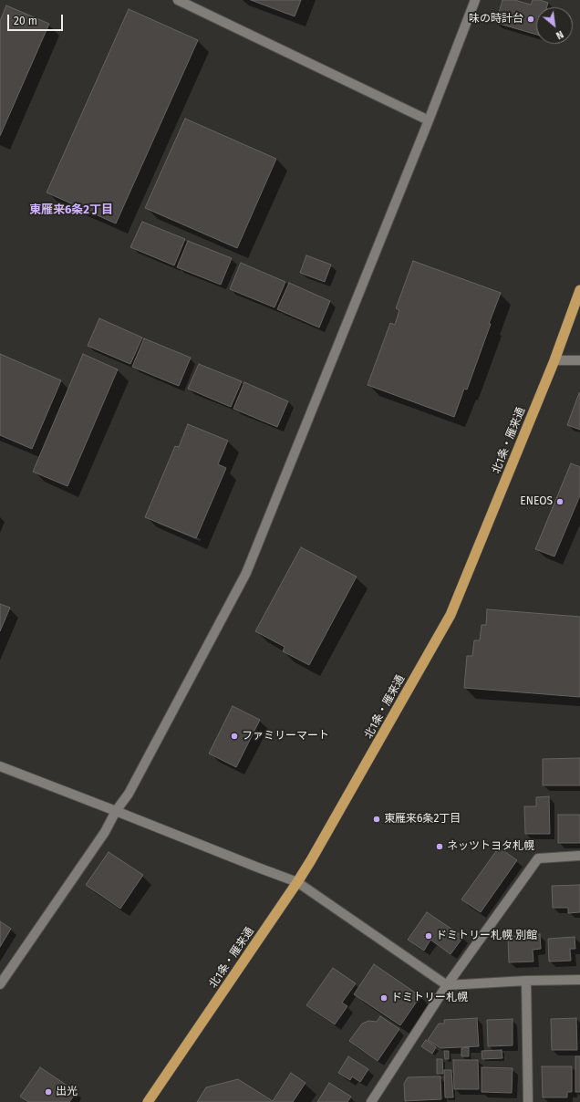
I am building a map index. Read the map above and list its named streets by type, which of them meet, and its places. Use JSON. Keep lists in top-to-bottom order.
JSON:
{
  "streets": {
    "highway": ["北1条・雁来通"]
  },
  "districts": ["東雁来6条2丁目"],
  "places": [
    "味の時計台",
    "ENEOS",
    "ファミリーマート",
    "東雁来6条2丁目",
    "ネッツトヨタ札幌",
    "ドミトリー札幌 別館",
    "ドミトリー札幌",
    "出光"
  ],
  "scale_bar": "20 m",
  "north": "bottom right"
}
